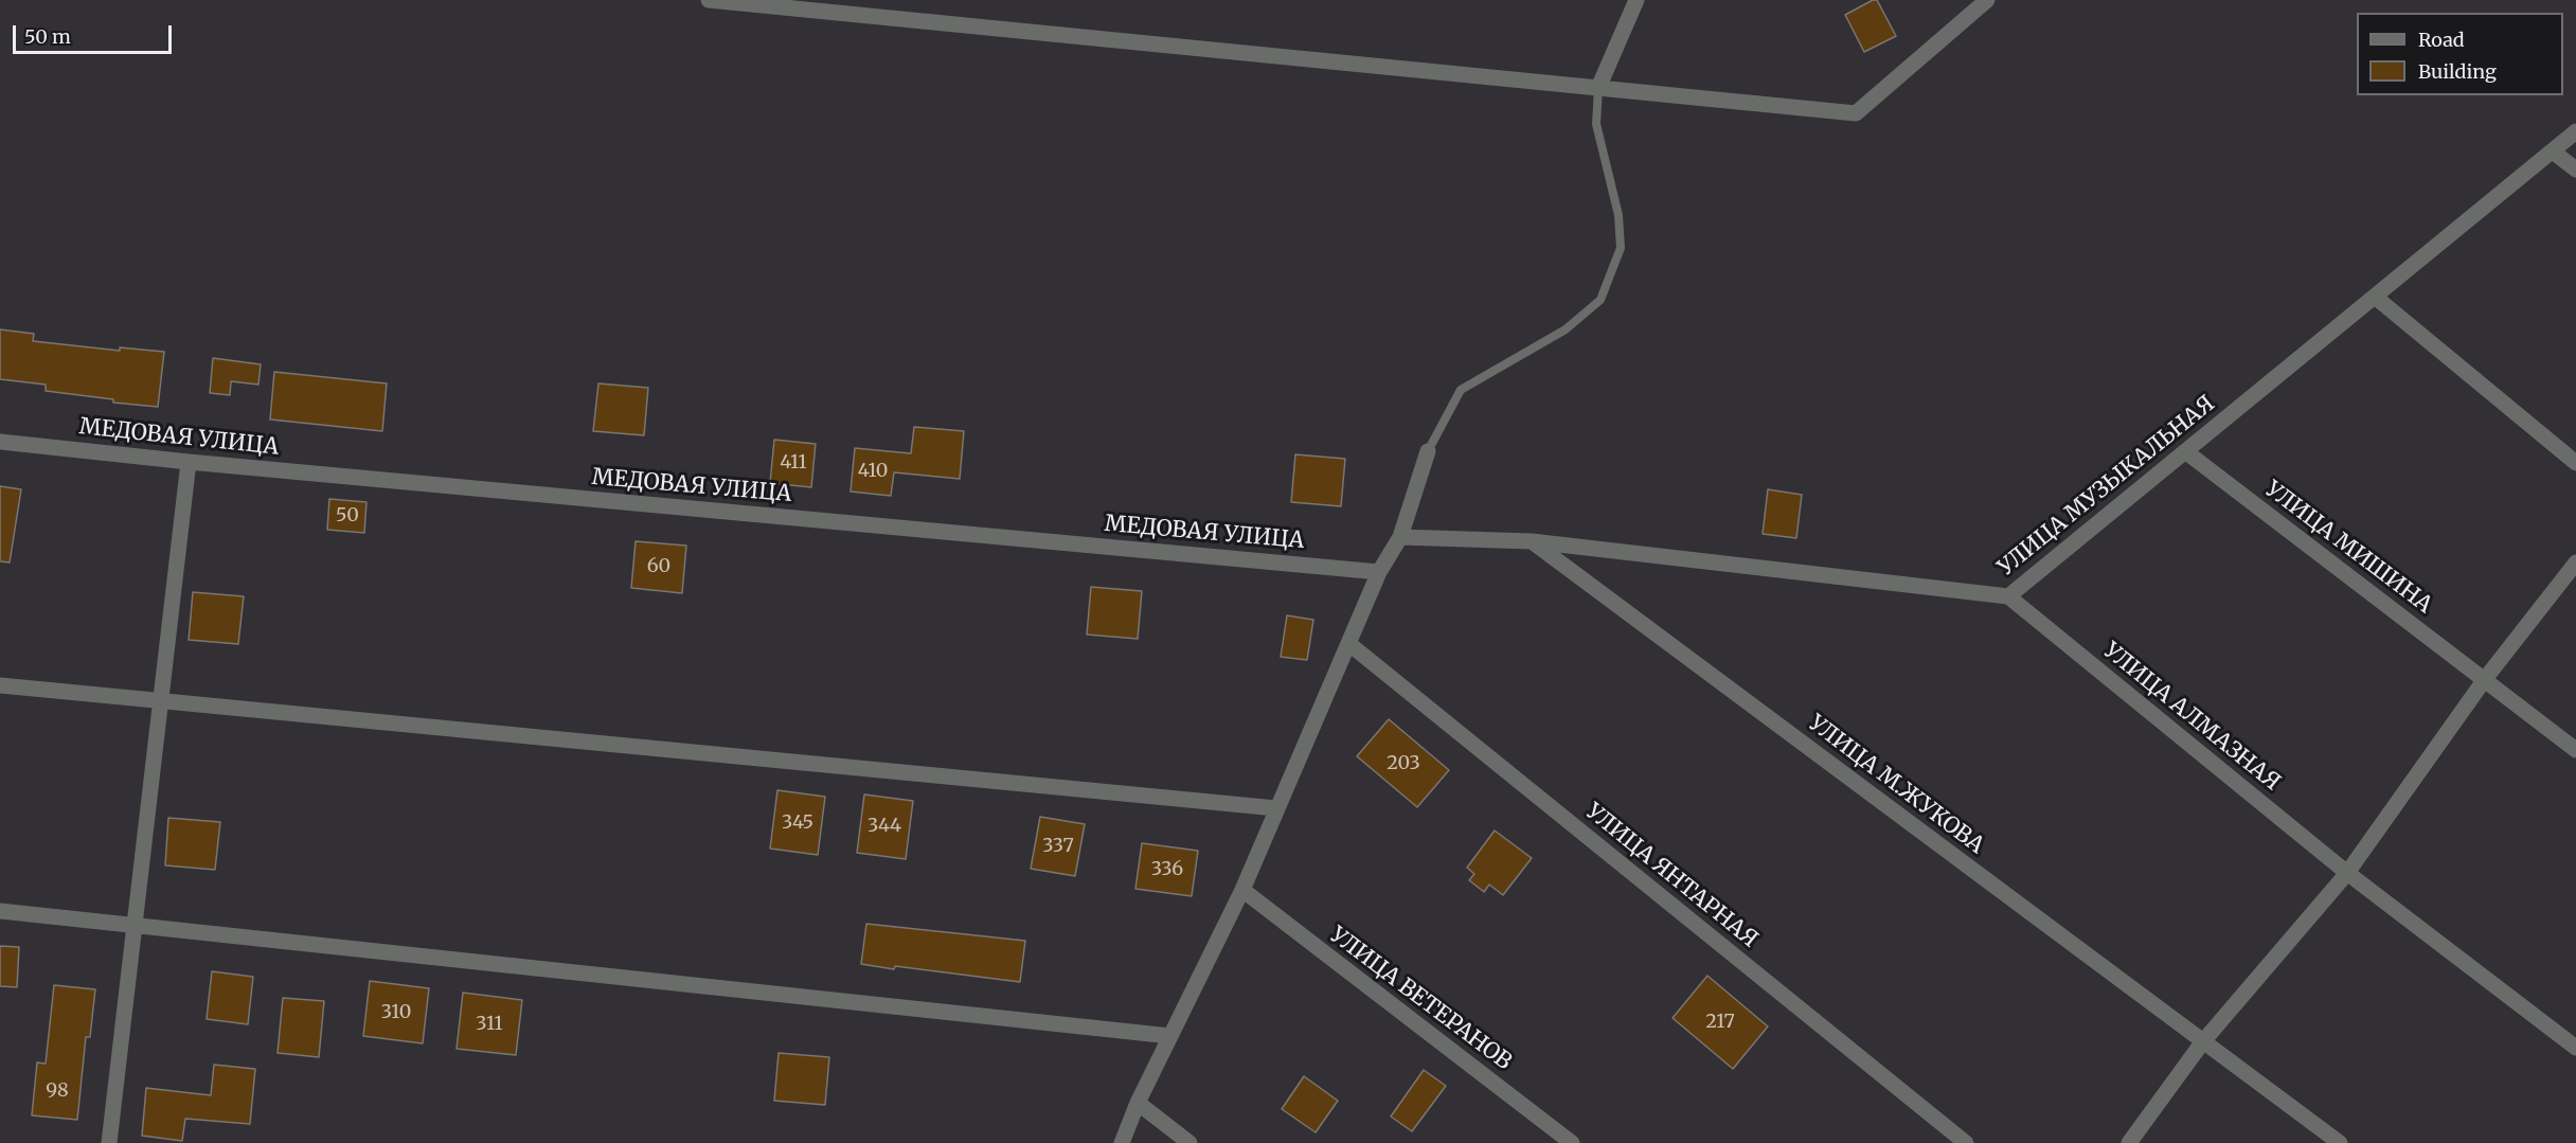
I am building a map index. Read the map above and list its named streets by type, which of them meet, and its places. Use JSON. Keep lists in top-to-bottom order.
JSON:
{
  "streets": {
    "street": [
      "МЕДОВАЯ УЛИЦА",
      "УЛИЦА МУЗЫКАЛЬНАЯ",
      "УЛИЦА МИШИНА",
      "УЛИЦА АЛМАЗНАЯ",
      "УЛИЦА М.ЖУКОВА",
      "УЛИЦА ЯНТАРНАЯ",
      "УЛИЦА ВЕТЕРАНОВ"
    ]
  },
  "crossings": [
    ["УЛИЦА МУЗЫКАЛЬНАЯ", "УЛИЦА МИШИНА"],
    ["УЛИЦА МУЗЫКАЛЬНАЯ", "УЛИЦА АЛМАЗНАЯ"],
    ["УЛИЦА МУЗЫКАЛЬНАЯ", "УЛИЦА М.ЖУКОВА"]
  ],
  "house_numbers": [
    "411",
    "410",
    "50",
    "60",
    "203",
    "345",
    "344",
    "337",
    "336",
    "310",
    "217",
    "311",
    "98"
  ],
  "legend": ["Road", "Building"],
  "scale_bar": "50 m"
}
